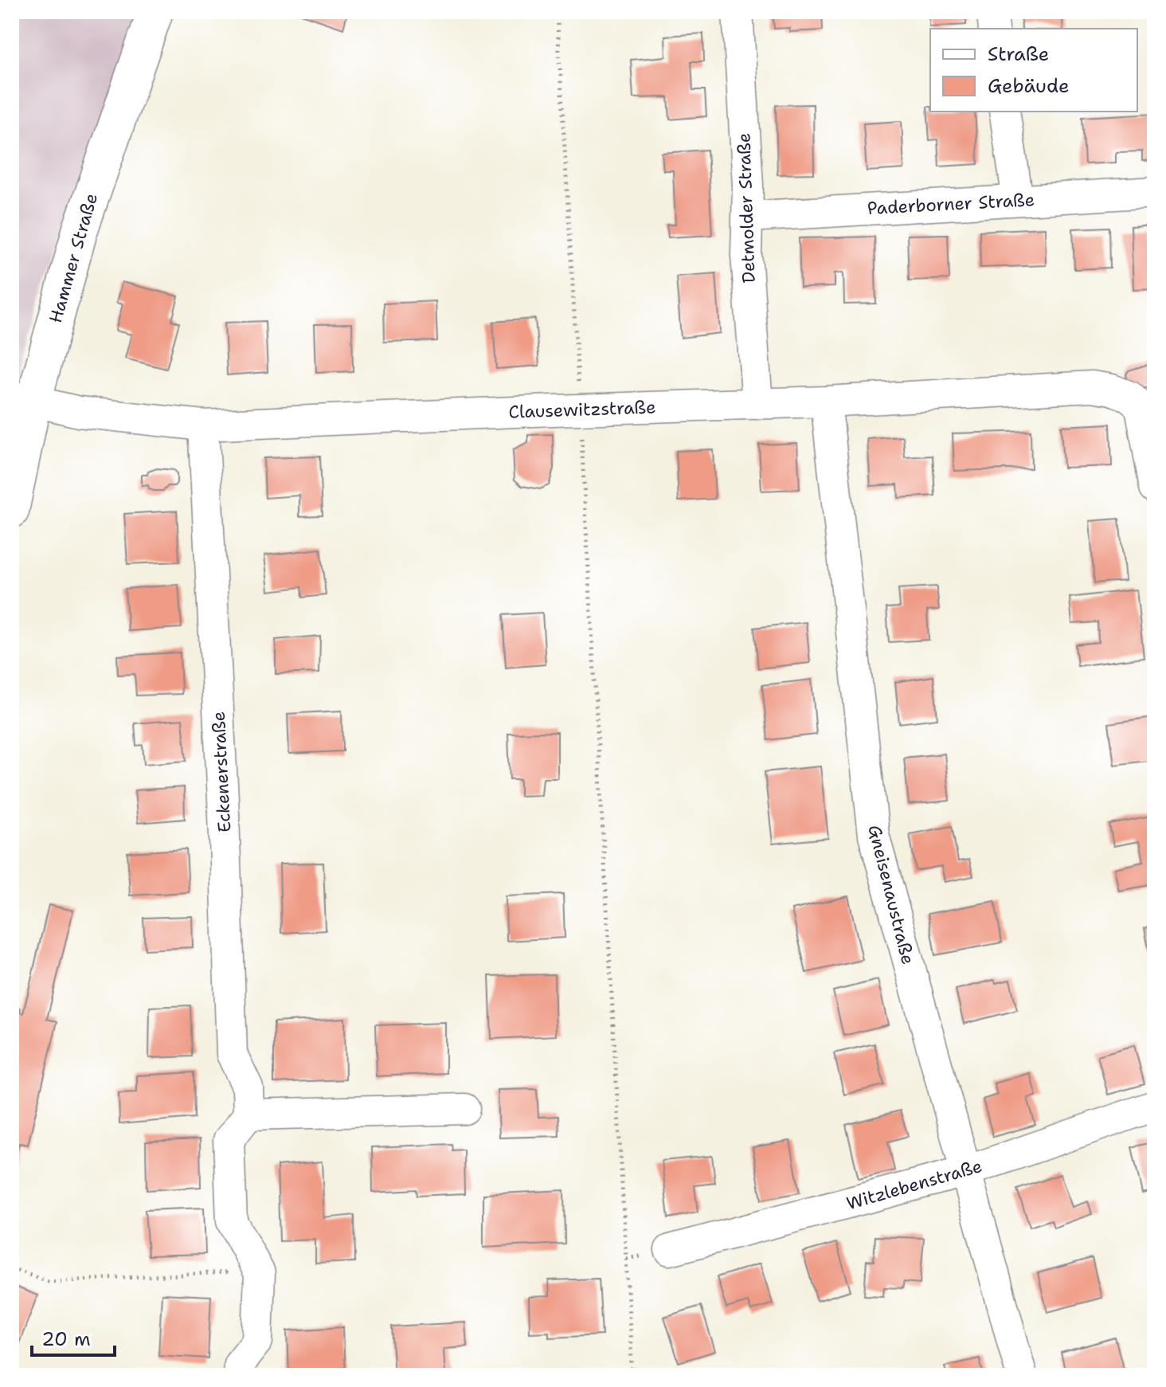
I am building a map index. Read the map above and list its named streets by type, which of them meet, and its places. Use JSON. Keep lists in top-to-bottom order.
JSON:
{
  "streets": {
    "main road": ["Hammer Straße"],
    "street": [
      "Paderborner Straße",
      "Detmolder Straße",
      "Clausewitzstraße",
      "Eckenerstraße",
      "Gneisenaustraße",
      "Witzlebenstraße"
    ]
  },
  "crossings": [
    ["Paderborner Straße", "Detmolder Straße"],
    ["Detmolder Straße", "Clausewitzstraße"],
    ["Hammer Straße", "Clausewitzstraße"],
    ["Clausewitzstraße", "Eckenerstraße"],
    ["Clausewitzstraße", "Gneisenaustraße"],
    ["Gneisenaustraße", "Witzlebenstraße"]
  ],
  "legend": ["Straße", "Gebäude"],
  "scale_bar": "20 m"
}
